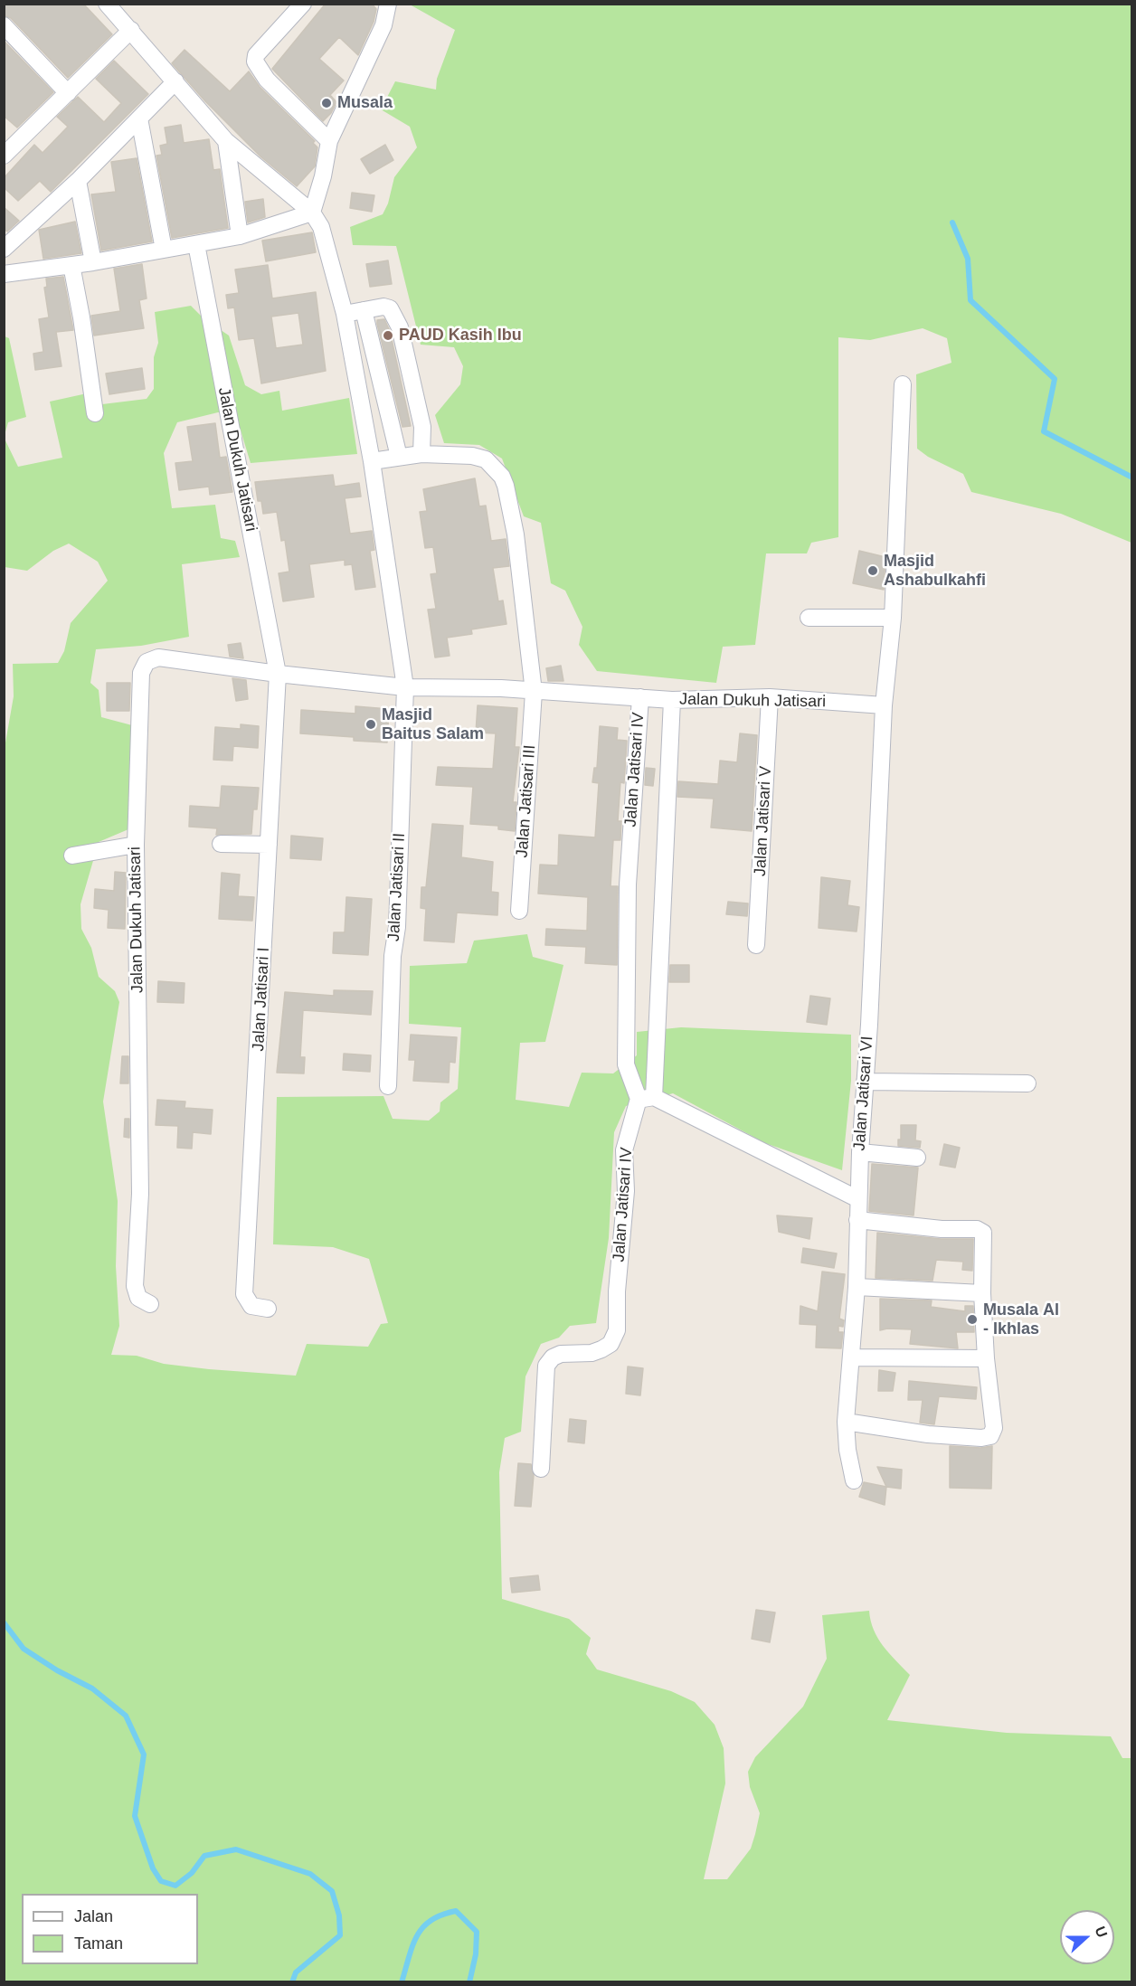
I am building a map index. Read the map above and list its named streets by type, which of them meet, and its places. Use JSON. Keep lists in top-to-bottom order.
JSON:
{
  "streets": {
    "street": [
      "Jalan Dukuh Jatisari",
      "Jalan Jatisari IV",
      "Jalan Jatisari III",
      "Jalan Jatisari V",
      "Jalan Jatisari II",
      "Jalan Jatisari I",
      "Jalan Jatisari VI"
    ]
  },
  "crossings": [
    ["Jalan Dukuh Jatisari", "Jalan Jatisari IV"],
    ["Jalan Dukuh Jatisari", "Jalan Jatisari III"],
    ["Jalan Dukuh Jatisari", "Jalan Jatisari V"],
    ["Jalan Dukuh Jatisari", "Jalan Jatisari II"],
    ["Jalan Dukuh Jatisari", "Jalan Jatisari I"],
    ["Jalan Dukuh Jatisari", "Jalan Jatisari VI"]
  ],
  "places": [
    "Musala",
    "PAUD Kasih Ibu",
    "Masjid Ashabulkahfi",
    "Masjid Baitus Salam",
    "Musala Al - Ikhlas"
  ],
  "legend": ["Jalan", "Taman"],
  "north": "right"
}
